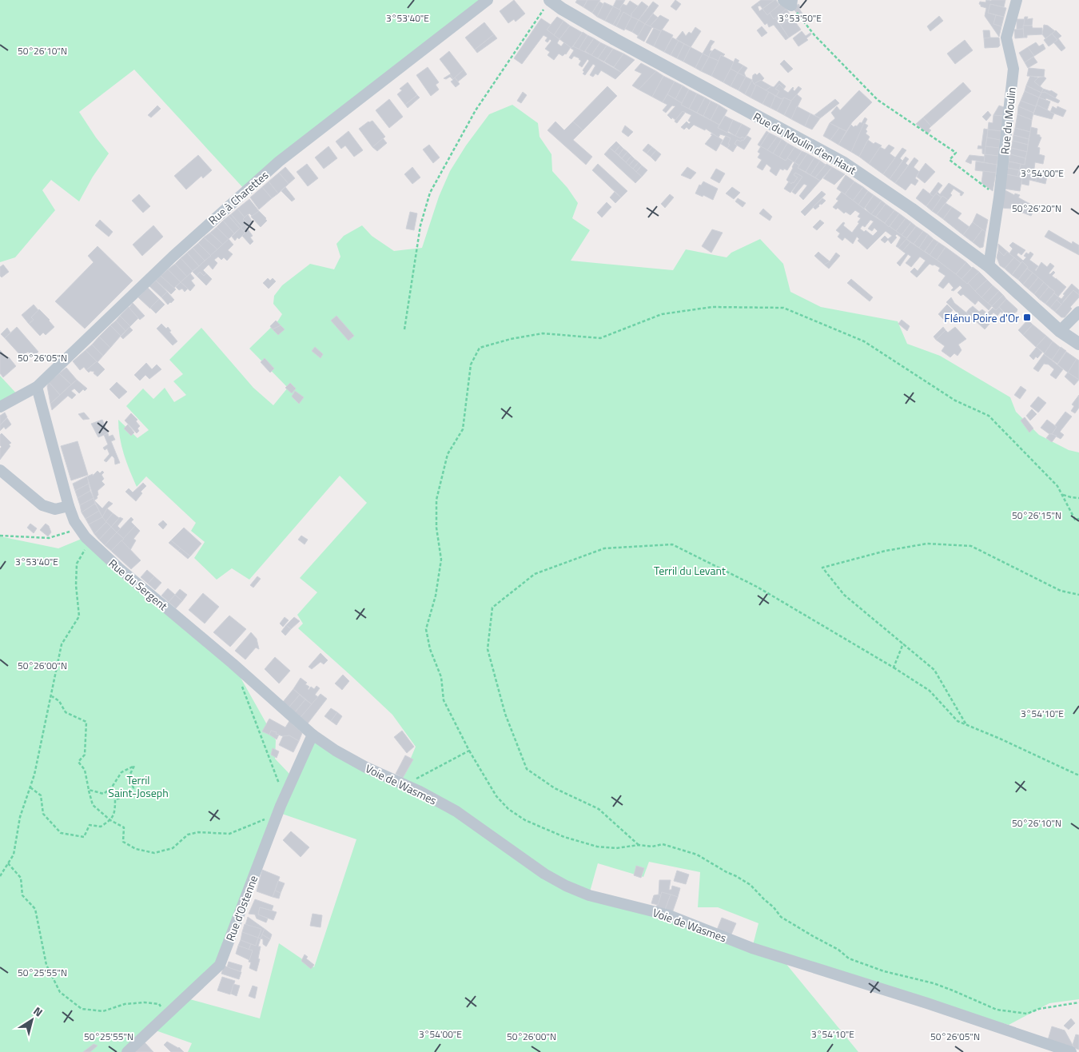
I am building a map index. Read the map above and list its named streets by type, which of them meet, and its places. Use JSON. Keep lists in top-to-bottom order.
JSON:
{
  "streets": {
    "street": [
      "Rue du Moulin",
      "Rue du Moulin d'en Haut",
      "Rue à Charettes",
      "Rue du Sergent",
      "Voie de Wasmes",
      "Rue d'Ostenne"
    ]
  },
  "crossings": [
    ["Rue du Moulin", "Rue du Moulin d'en Haut"],
    ["Rue à Charettes", "Rue du Sergent"],
    ["Rue du Sergent", "Voie de Wasmes"],
    ["Rue du Sergent", "Rue d'Ostenne"],
    ["Voie de Wasmes", "Rue d'Ostenne"]
  ],
  "parks": ["Terril du Levant", "Terril Saint-Joseph"],
  "places": {
    "transit": ["Flénu Poire d'Or"]
  },
  "north": "top right",
  "coordinates": [
    "3°53'40\"E",
    "3°53'50\"E",
    "50°26'10\"N",
    "3°54'00\"E",
    "50°26'20\"N",
    "50°26'05\"N",
    "50°26'15\"N",
    "50°26'00\"N",
    "3°54'10\"E",
    "50°25'55\"N"
  ]
}
